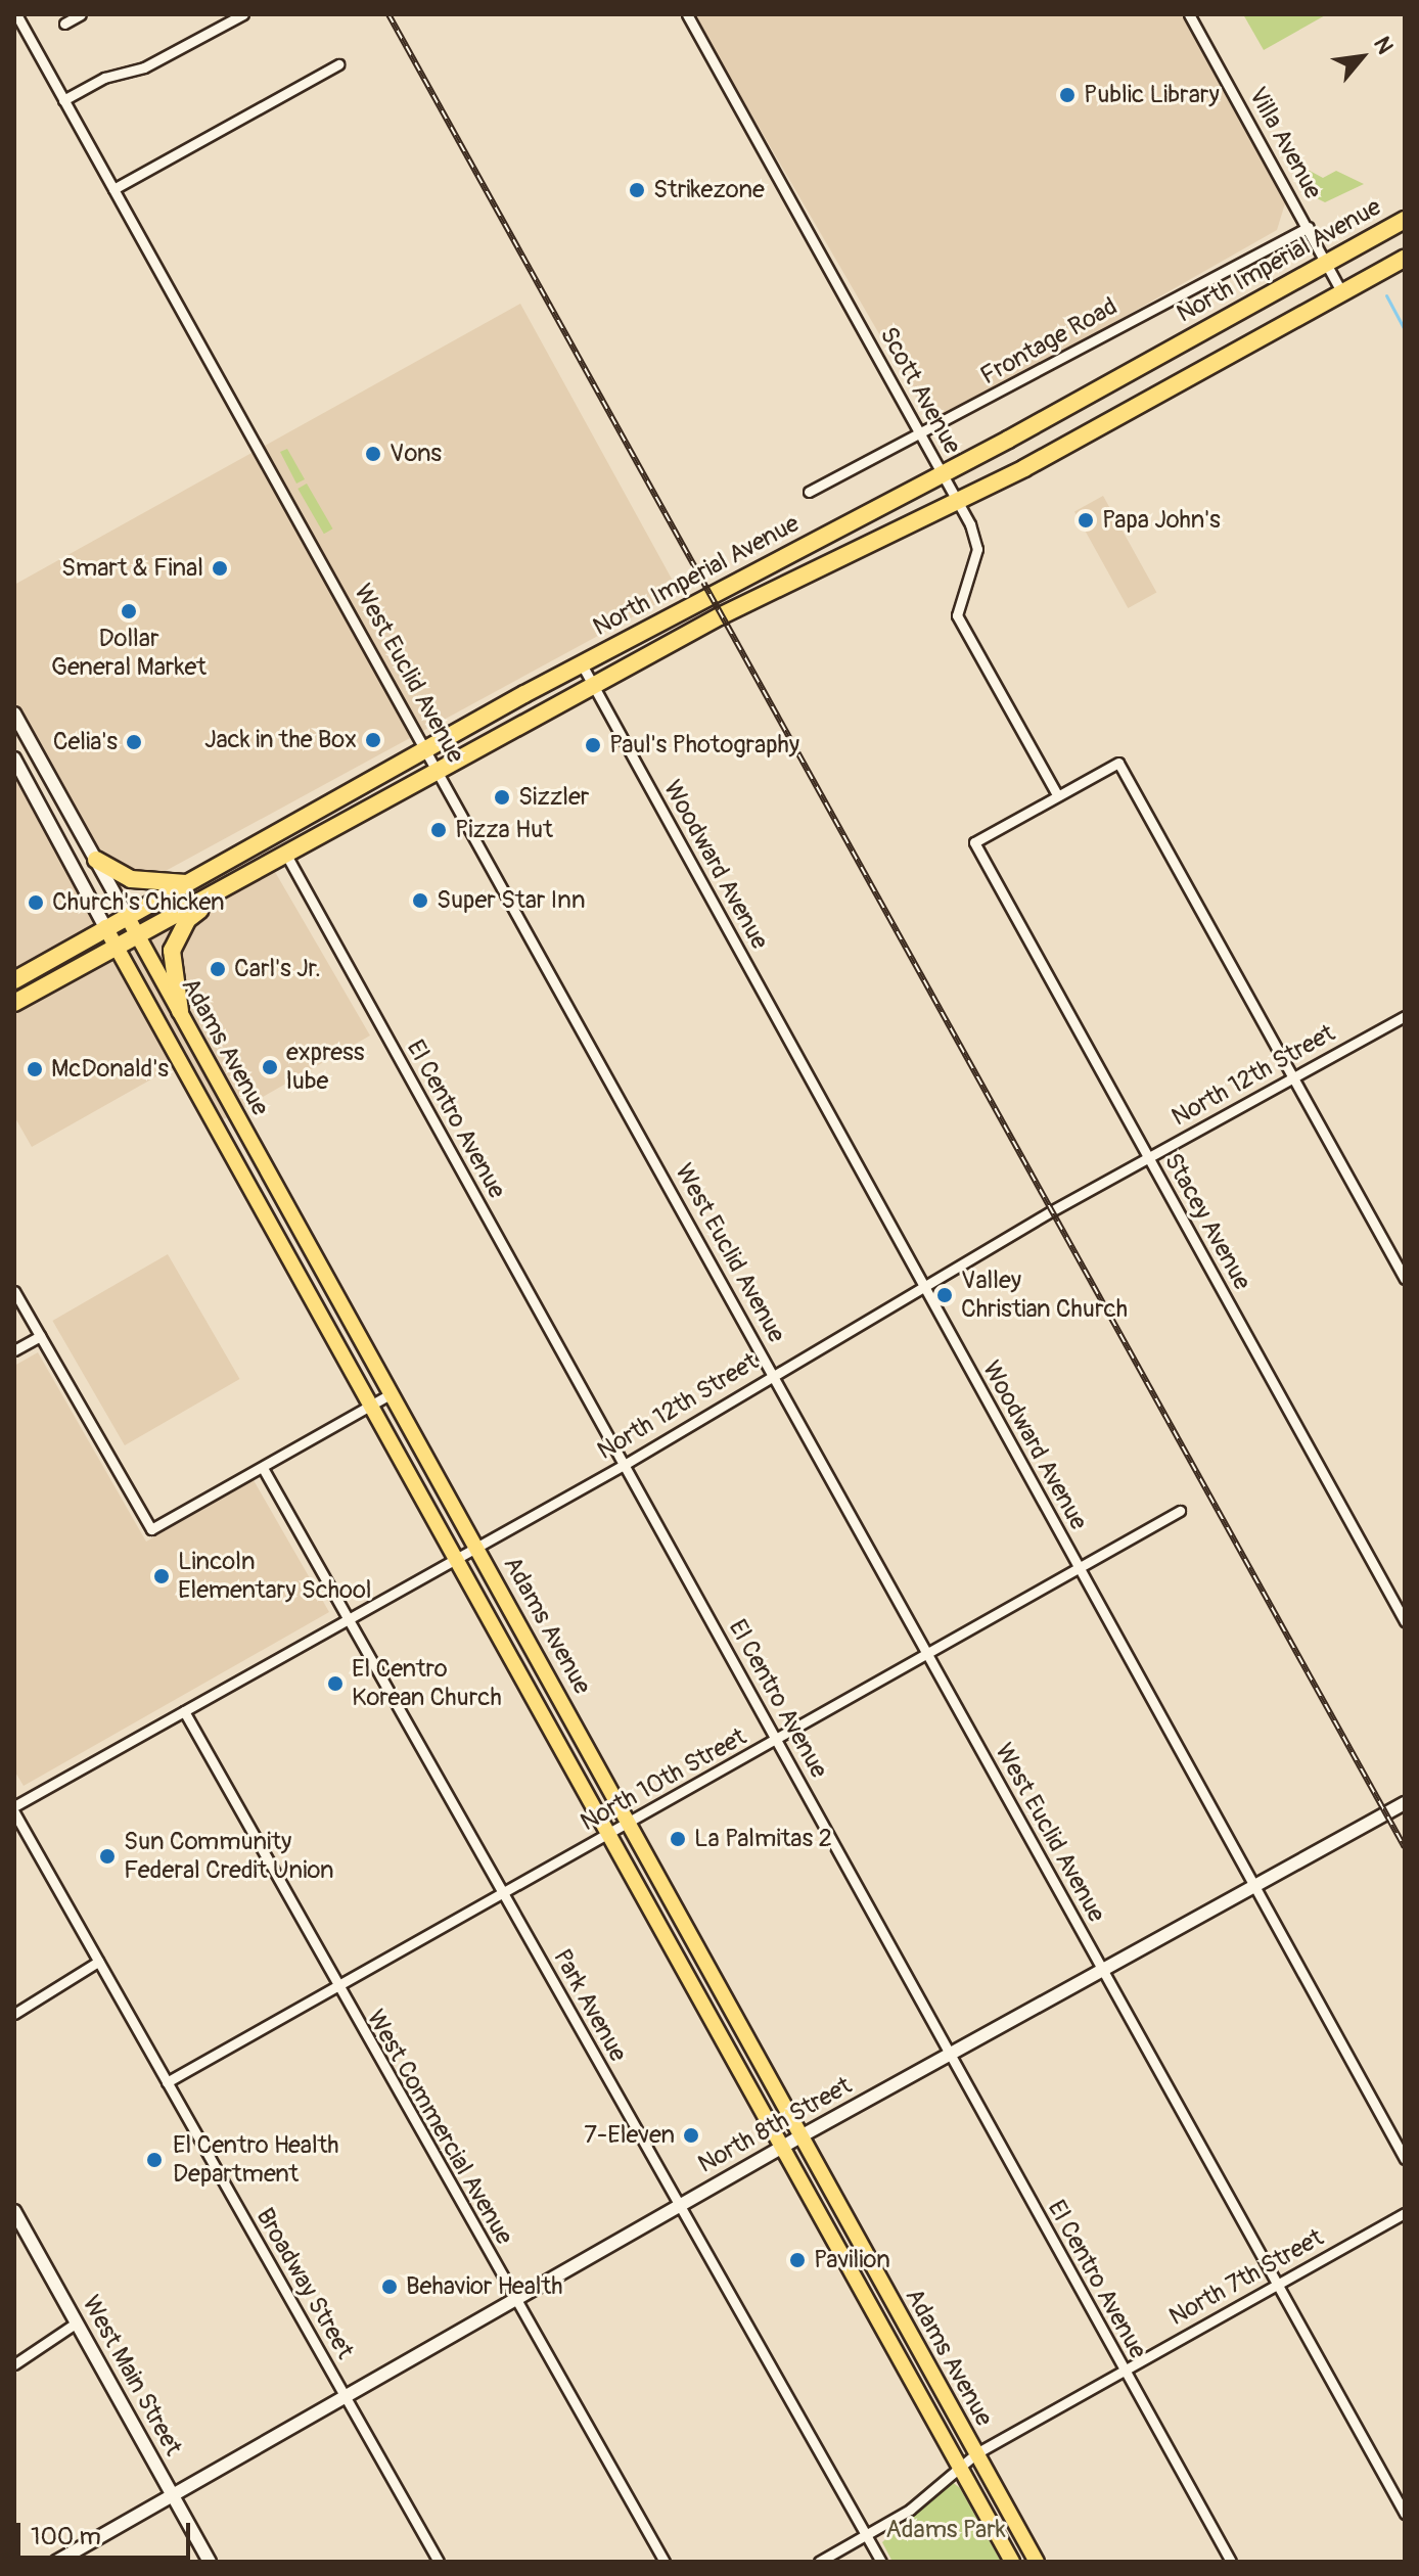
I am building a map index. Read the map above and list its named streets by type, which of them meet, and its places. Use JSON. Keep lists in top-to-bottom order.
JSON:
{
  "streets": {
    "highway": ["North Imperial Avenue"],
    "main road": ["Adams Avenue"],
    "street": [
      "Villa Avenue",
      "Frontage Road",
      "Scott Avenue",
      "West Euclid Avenue",
      "Woodward Avenue",
      "North 12th Street",
      "El Centro Avenue",
      "Stacey Avenue",
      "North 10th Street",
      "Park Avenue",
      "North 8th Street",
      "West Commercial Avenue",
      "North 7th Street",
      "Broadway Street",
      "West Main Street"
    ]
  },
  "crossings": [
    ["Villa Avenue", "North Imperial Avenue"],
    ["Villa Avenue", "Frontage Road"],
    ["North Imperial Avenue", "Scott Avenue"],
    ["North Imperial Avenue", "West Euclid Avenue"],
    ["North Imperial Avenue", "Woodward Avenue"],
    ["North Imperial Avenue", "Adams Avenue"],
    ["North Imperial Avenue", "El Centro Avenue"],
    ["Frontage Road", "Scott Avenue"],
    ["Scott Avenue", "Stacey Avenue"],
    ["West Euclid Avenue", "North 12th Street"],
    ["West Euclid Avenue", "North 10th Street"],
    ["West Euclid Avenue", "North 8th Street"],
    ["West Euclid Avenue", "North 7th Street"],
    ["Woodward Avenue", "North 12th Street"],
    ["Woodward Avenue", "North 10th Street"],
    ["Woodward Avenue", "North 8th Street"],
    ["Adams Avenue", "North 12th Street"],
    ["Adams Avenue", "North 10th Street"],
    ["Adams Avenue", "North 8th Street"],
    ["Adams Avenue", "North 7th Street"],
    ["North 12th Street", "El Centro Avenue"],
    ["North 12th Street", "Stacey Avenue"],
    ["North 12th Street", "Park Avenue"],
    ["North 12th Street", "West Commercial Avenue"],
    ["North 12th Street", "Broadway Street"],
    ["El Centro Avenue", "North 10th Street"],
    ["El Centro Avenue", "North 8th Street"],
    ["El Centro Avenue", "North 7th Street"],
    ["North 10th Street", "Park Avenue"],
    ["North 10th Street", "West Commercial Avenue"],
    ["North 10th Street", "Broadway Street"],
    ["Park Avenue", "North 8th Street"],
    ["Park Avenue", "North 7th Street"],
    ["North 8th Street", "West Commercial Avenue"],
    ["North 8th Street", "Broadway Street"],
    ["North 8th Street", "West Main Street"]
  ],
  "parks": ["Adams Park"],
  "places": [
    "Public Library",
    "Strikezone",
    "Vons",
    "Papa John's",
    "Smart & Final",
    "Dollar General Market",
    "Jack in the Box",
    "Celia's",
    "Paul's Photography",
    "Sizzler",
    "Pizza Hut",
    "Super Star Inn",
    "Church's Chicken",
    "Carl's Jr.",
    "express lube",
    "McDonald's",
    "Valley Christian Church",
    "Lincoln Elementary School",
    "El Centro Korean Church",
    "La Palmitas 2",
    "Sun Community Federal Credit Union",
    "7-Eleven",
    "El Centro Health Department",
    "Pavilion",
    "Behavior Health"
  ],
  "scale_bar": "100 m",
  "north": "top right"
}
